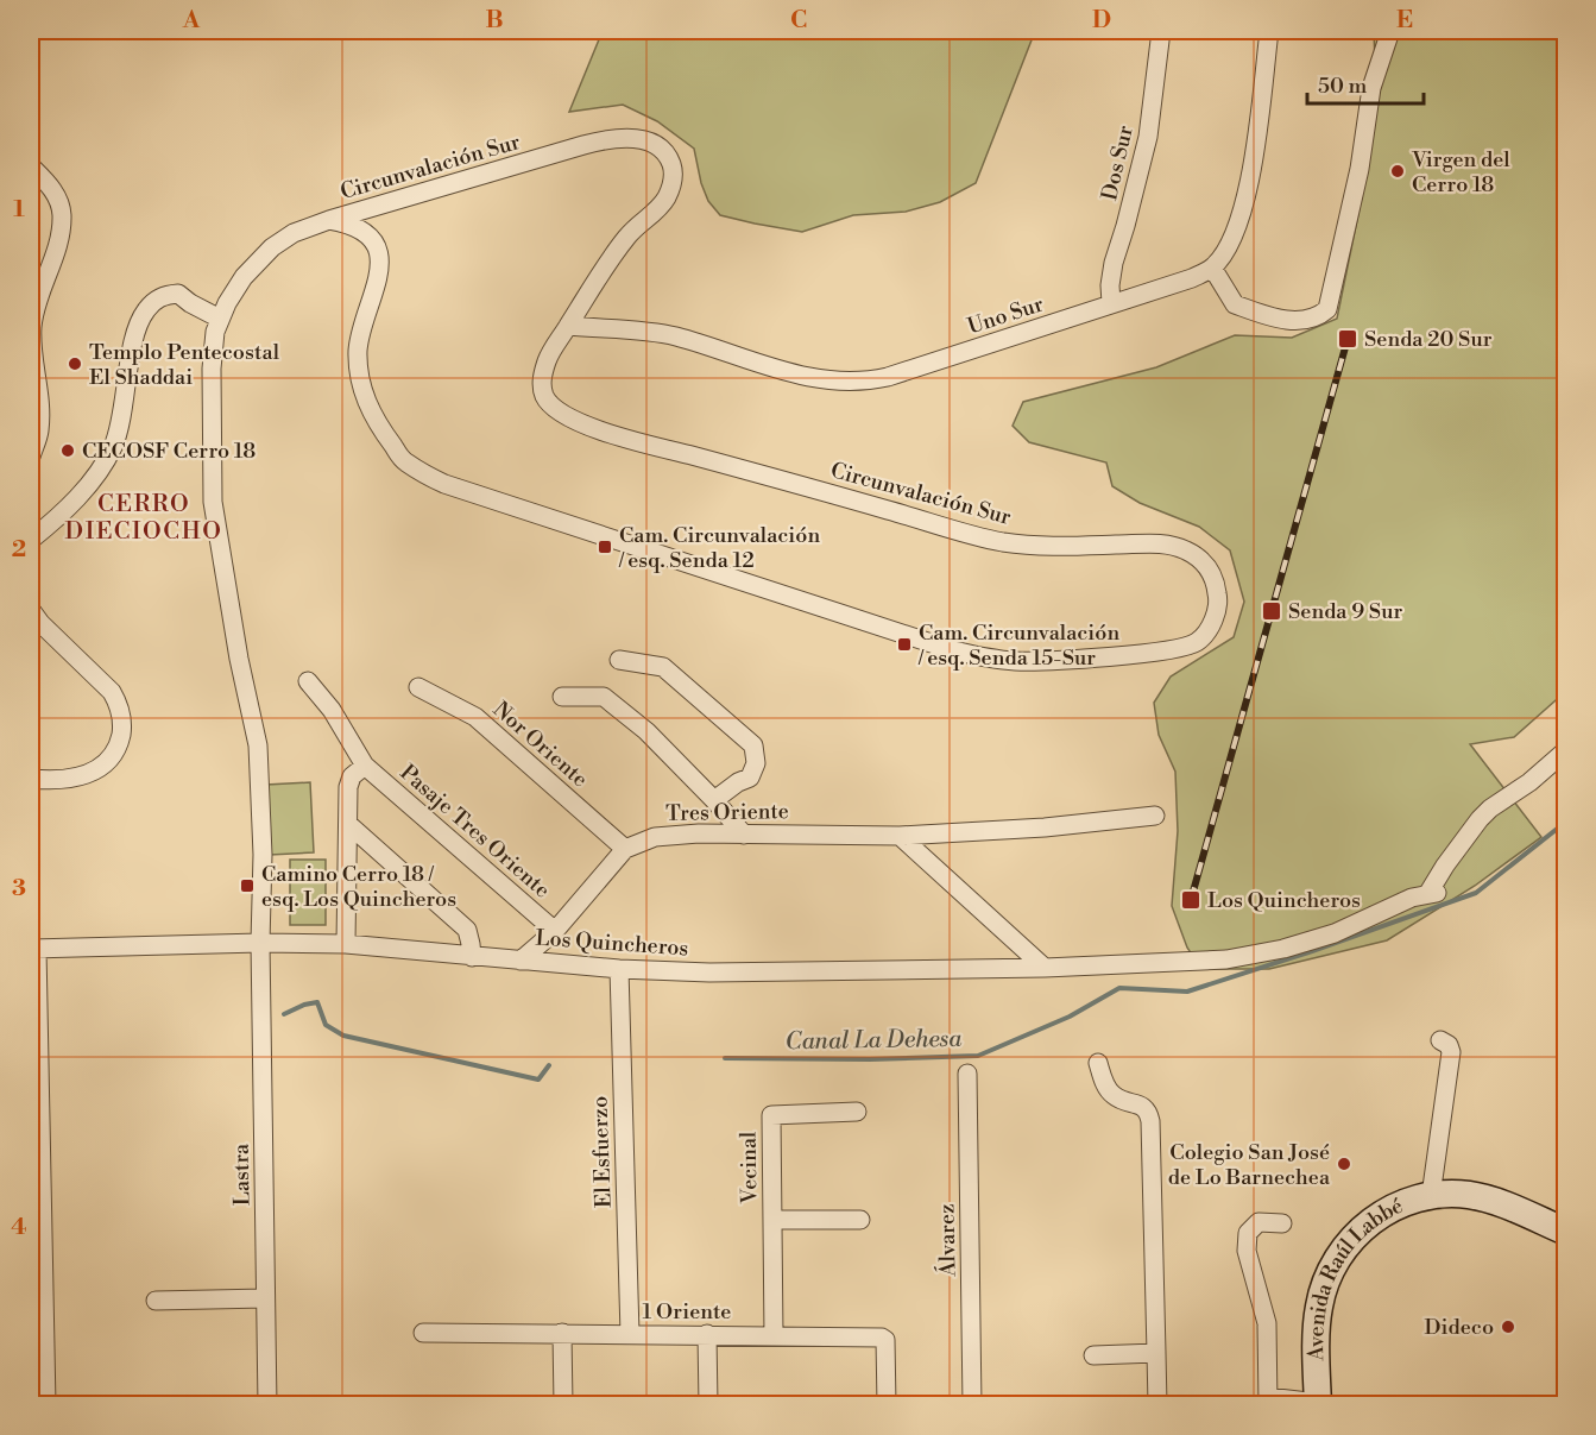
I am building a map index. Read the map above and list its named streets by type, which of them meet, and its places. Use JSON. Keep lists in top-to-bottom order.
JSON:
{
  "streets": {
    "street": [
      "Dos Sur",
      "Circunvalación Sur",
      "Uno Sur",
      "Nor Oriente",
      "Tres Oriente",
      "Pasaje Tres Oriente",
      "Los Quincheros",
      "El Esfuerzo",
      "Vecinal",
      "Lastra",
      "Álvarez",
      "Avenida Raúl Labbé",
      "1 Oriente"
    ]
  },
  "crossings": [
    ["Dos Sur", "Uno Sur"],
    ["Circunvalación Sur", "Uno Sur"],
    ["Circunvalación Sur", "Lastra"],
    ["Nor Oriente", "Tres Oriente"],
    ["Tres Oriente", "Pasaje Tres Oriente"],
    ["Tres Oriente", "Los Quincheros"],
    ["Los Quincheros", "El Esfuerzo"],
    ["Los Quincheros", "Lastra"],
    ["El Esfuerzo", "1 Oriente"],
    ["Vecinal", "1 Oriente"]
  ],
  "districts": ["CERRO DIECIOCHO"],
  "water": ["Canal La Dehesa"],
  "places": {
    "other": [
      "Virgen del Cerro 18",
      "Templo Pentecostal El Shaddai",
      "CECOSF Cerro 18",
      "Colegio San José de Lo Barnechea",
      "Dideco"
    ],
    "transit": [
      "Senda 20 Sur",
      "Cam. Circunvalación / esq. Senda 12",
      "Senda 9 Sur",
      "Cam. Circunvalación / esq. Senda 15-Sur",
      "Camino Cerro 18 / esq. Los Quincheros",
      "Los Quincheros"
    ]
  },
  "scale_bar": "50 m",
  "grid": {
    "columns": [
      "A",
      "B",
      "C",
      "D",
      "E"
    ],
    "rows": [
      "1",
      "2",
      "3",
      "4"
    ]
  }
}
